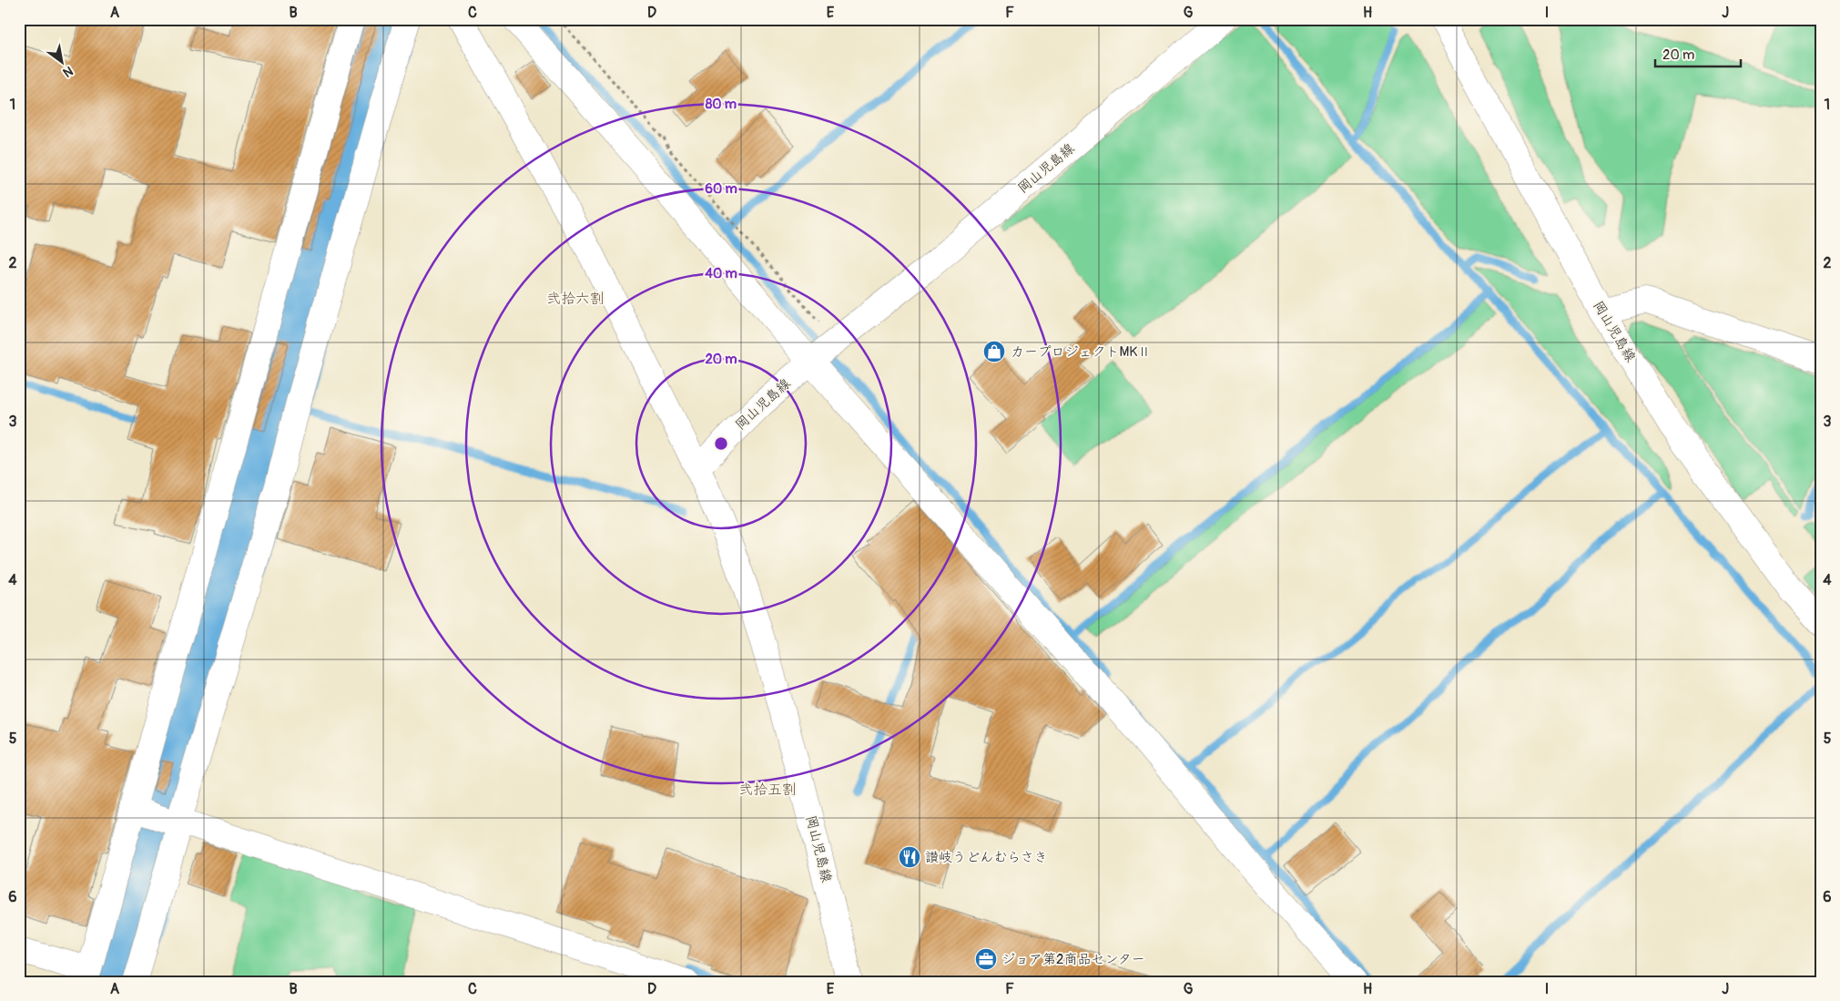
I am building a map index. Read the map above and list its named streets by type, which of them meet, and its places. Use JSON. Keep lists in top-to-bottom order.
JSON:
{
  "streets": {
    "street": ["岡山児島線"]
  },
  "districts": ["弐拾六割", "弐拾五割"],
  "places": {
    "shop": ["カープロジェクトMKⅡ"],
    "restaurant": ["讃岐うどんむらさき"],
    "office": ["ジョア第2商品センター"]
  },
  "scale_bar": "20 m",
  "north": "bottom right",
  "grid": {
    "columns": [
      "A",
      "B",
      "C",
      "D",
      "E",
      "F",
      "G",
      "H",
      "I",
      "J"
    ],
    "rows": [
      "1",
      "2",
      "3",
      "4",
      "5",
      "6"
    ]
  },
  "rings": [
    "80 m",
    "60 m",
    "40 m",
    "20 m"
  ]
}
